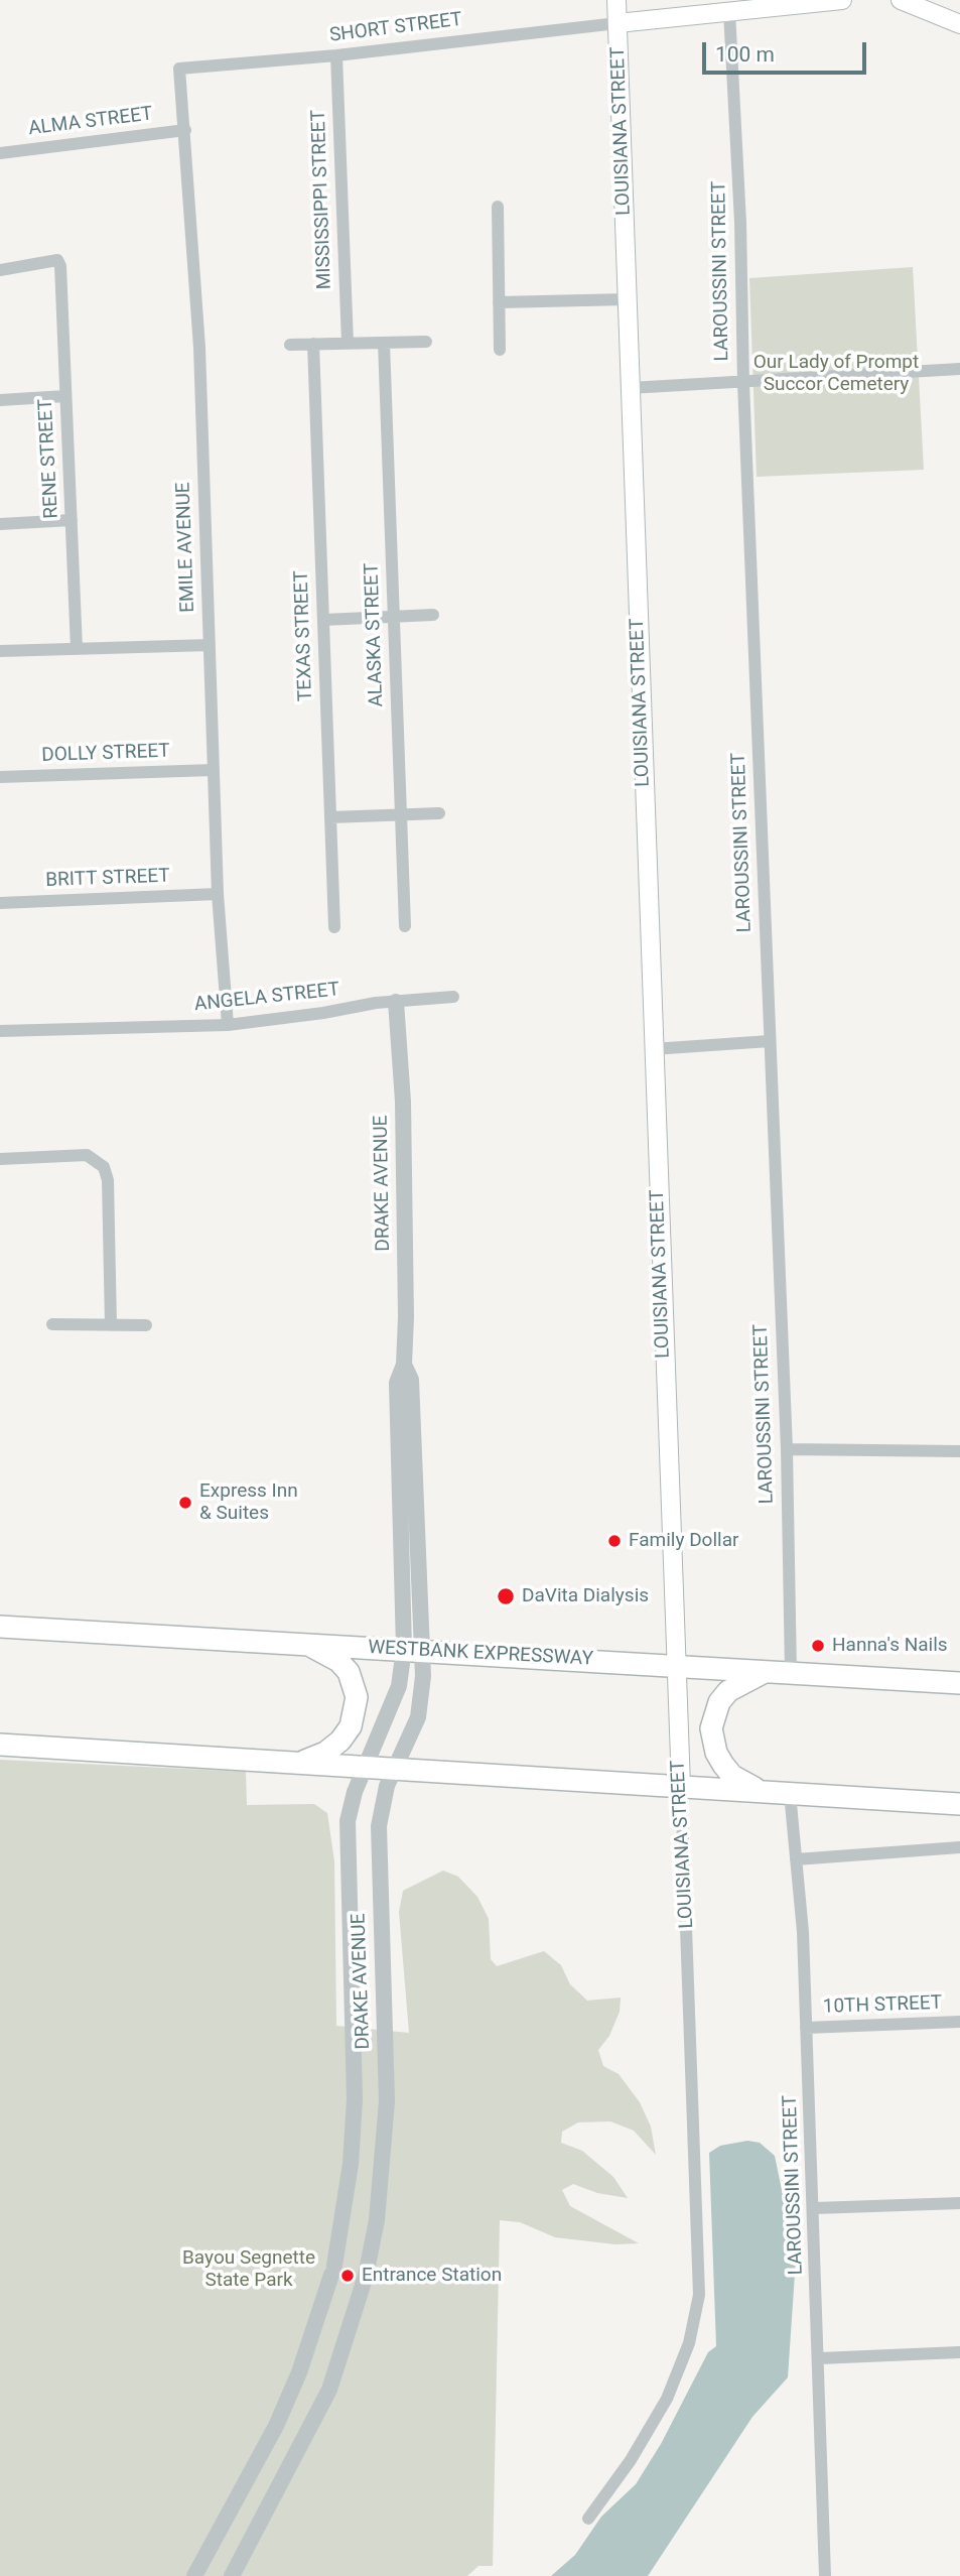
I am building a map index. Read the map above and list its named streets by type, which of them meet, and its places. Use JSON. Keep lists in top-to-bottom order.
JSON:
{
  "streets": {
    "highway": ["WESTBANK EXPRESSWAY"],
    "main road": ["LOUISIANA STREET"],
    "street": [
      "SHORT STREET",
      "ALMA STREET",
      "MISSISSIPPI STREET",
      "LAROUSSINI STREET",
      "RENE STREET",
      "EMILE AVENUE",
      "ALASKA STREET",
      "TEXAS STREET",
      "DOLLY STREET",
      "BRITT STREET",
      "ANGELA STREET",
      "DRAKE AVENUE",
      "10TH STREET"
    ]
  },
  "crossings": [
    ["SHORT STREET", "LOUISIANA STREET"],
    ["SHORT STREET", "MISSISSIPPI STREET"],
    ["SHORT STREET", "EMILE AVENUE"],
    ["ALMA STREET", "EMILE AVENUE"],
    ["LOUISIANA STREET", "WESTBANK EXPRESSWAY"],
    ["LAROUSSINI STREET", "WESTBANK EXPRESSWAY"],
    ["LAROUSSINI STREET", "10TH STREET"],
    ["EMILE AVENUE", "DOLLY STREET"],
    ["EMILE AVENUE", "BRITT STREET"],
    ["EMILE AVENUE", "ANGELA STREET"],
    ["ANGELA STREET", "DRAKE AVENUE"],
    ["DRAKE AVENUE", "WESTBANK EXPRESSWAY"]
  ],
  "parks": ["Our Lady of Prompt Succor Cemetery", "Bayou Segnette State Park"],
  "places": [
    "Express Inn & Suites",
    "Family Dollar",
    "DaVita Dialysis",
    "Hanna's Nails",
    "Entrance Station"
  ],
  "scale_bar": "100 m"
}
